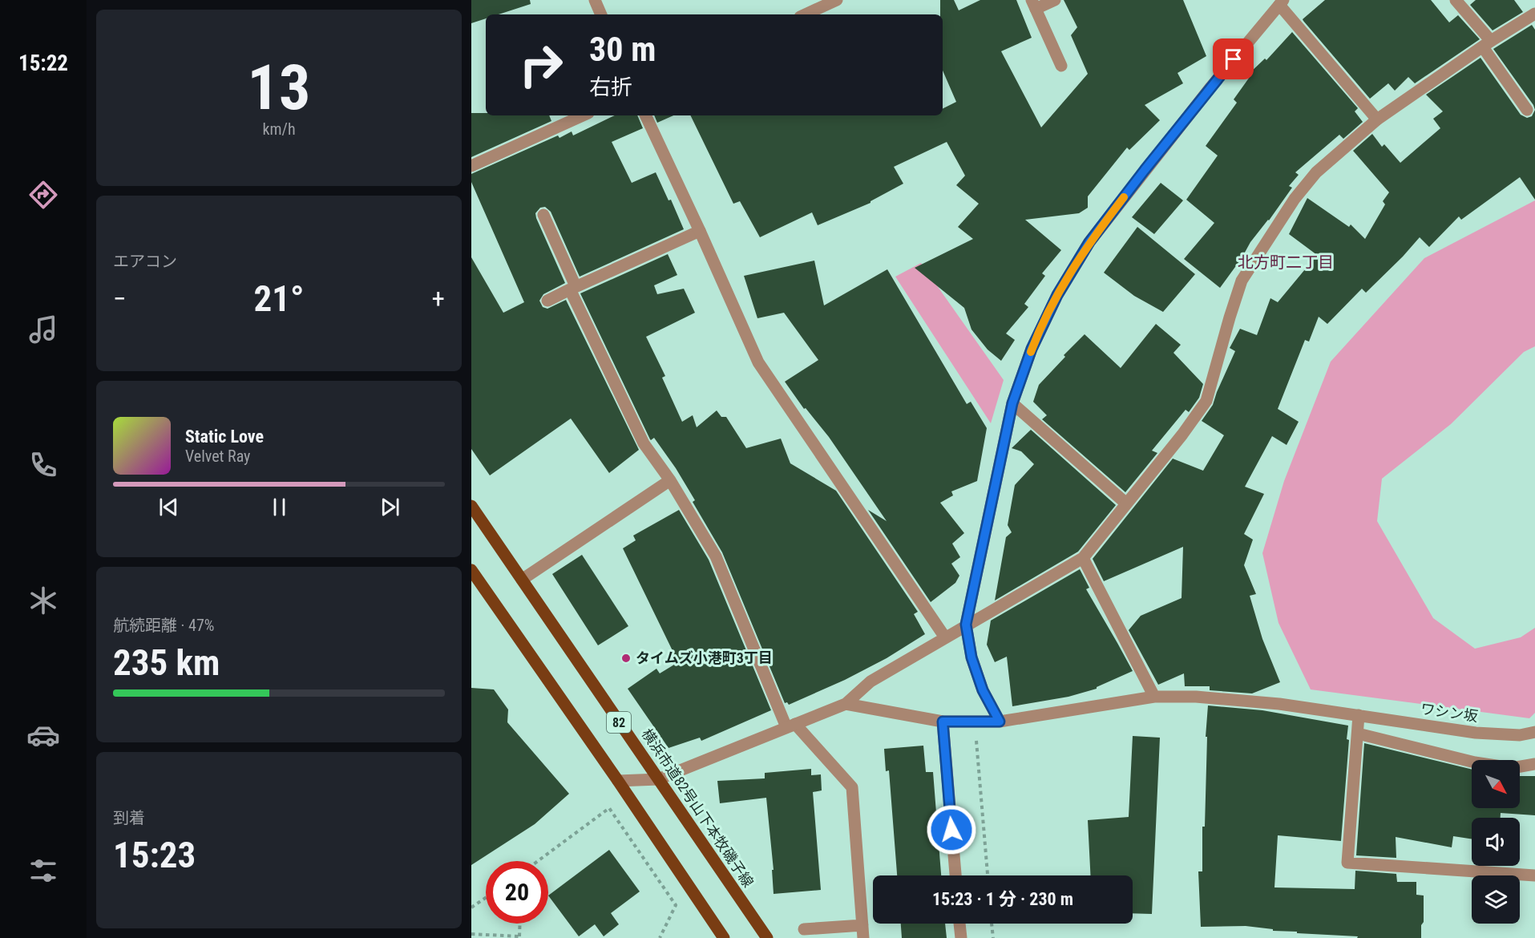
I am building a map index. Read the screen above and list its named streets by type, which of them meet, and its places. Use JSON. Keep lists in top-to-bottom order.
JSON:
{
  "streets": {
    "main road": ["82", "横浜市道82号山下本牧磯子線"],
    "street": ["ワシン坂"]
  },
  "districts": ["北方町二丁目"],
  "places": ["タイムズ小港町3丁目"],
  "north": "bottom right",
  "page": {
    "tabs": "15:22",
    "tile": [
      ["13", "km/h"],
      "エアコン",
      ["航続距離 · 47%", "235 km"],
      ["到着", "15:23"]
    ],
    "turn": ["30 m", "右折"],
    "heat": ["−", "21°", "+"],
    "song": ["Static Love", "Velvet Ray"],
    "limit": "20",
    "trip": "15:23 · 1 分 · 230 m"
  }
}
